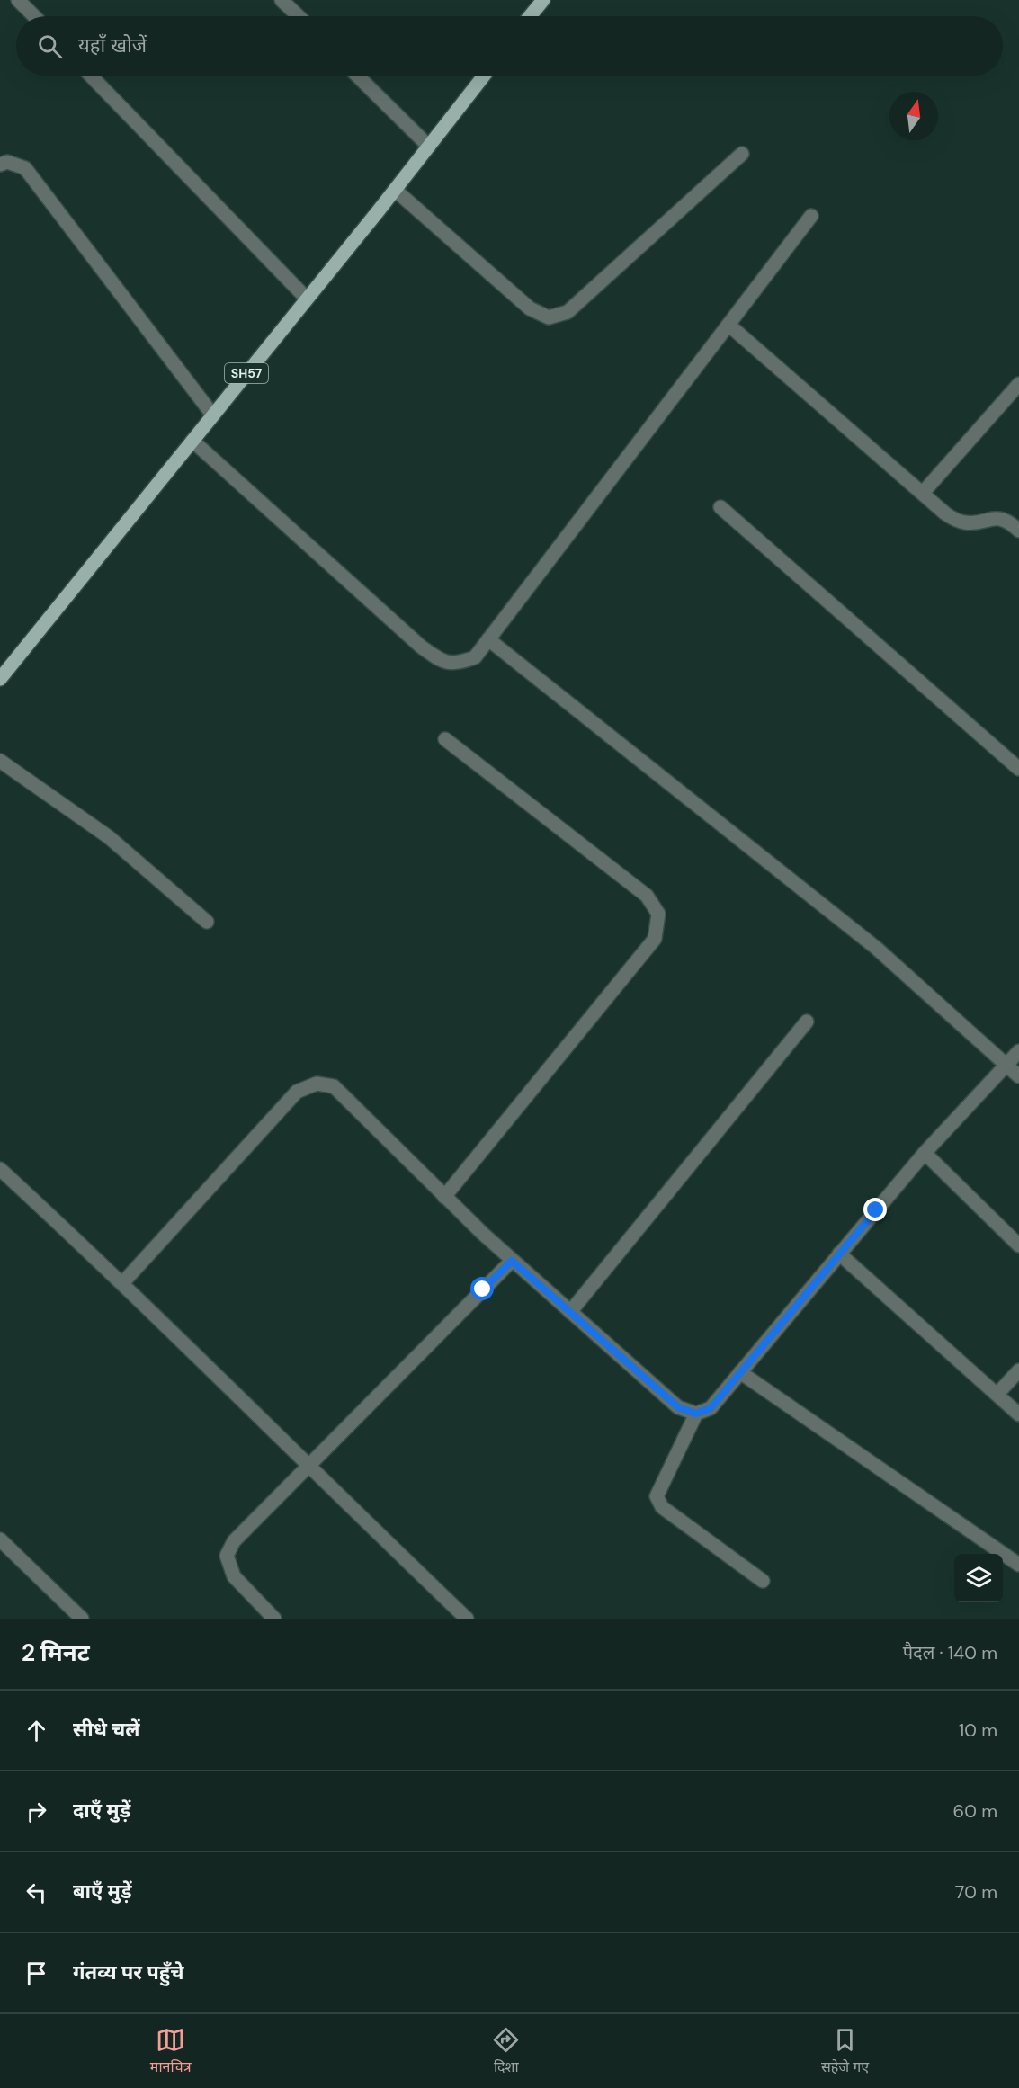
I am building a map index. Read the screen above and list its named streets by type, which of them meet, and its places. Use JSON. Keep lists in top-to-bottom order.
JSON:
{
  "streets": {
    "main road": ["SH57"]
  },
  "north": "top",
  "page": {
    "search": "यहाँ खोजें",
    "heading": ["2 मिनट", "पैदल · 140 m"],
    "list": [
      ["सीधे चलें", "10 m"],
      ["दाएँ मुड़ें", "60 m"],
      ["बाएँ मुड़ें", "70 m"],
      "गंतव्य पर पहुँचे"
    ],
    "nav": ["मानचित्र", "दिशा", "सहेजे गए"]
  }
}
